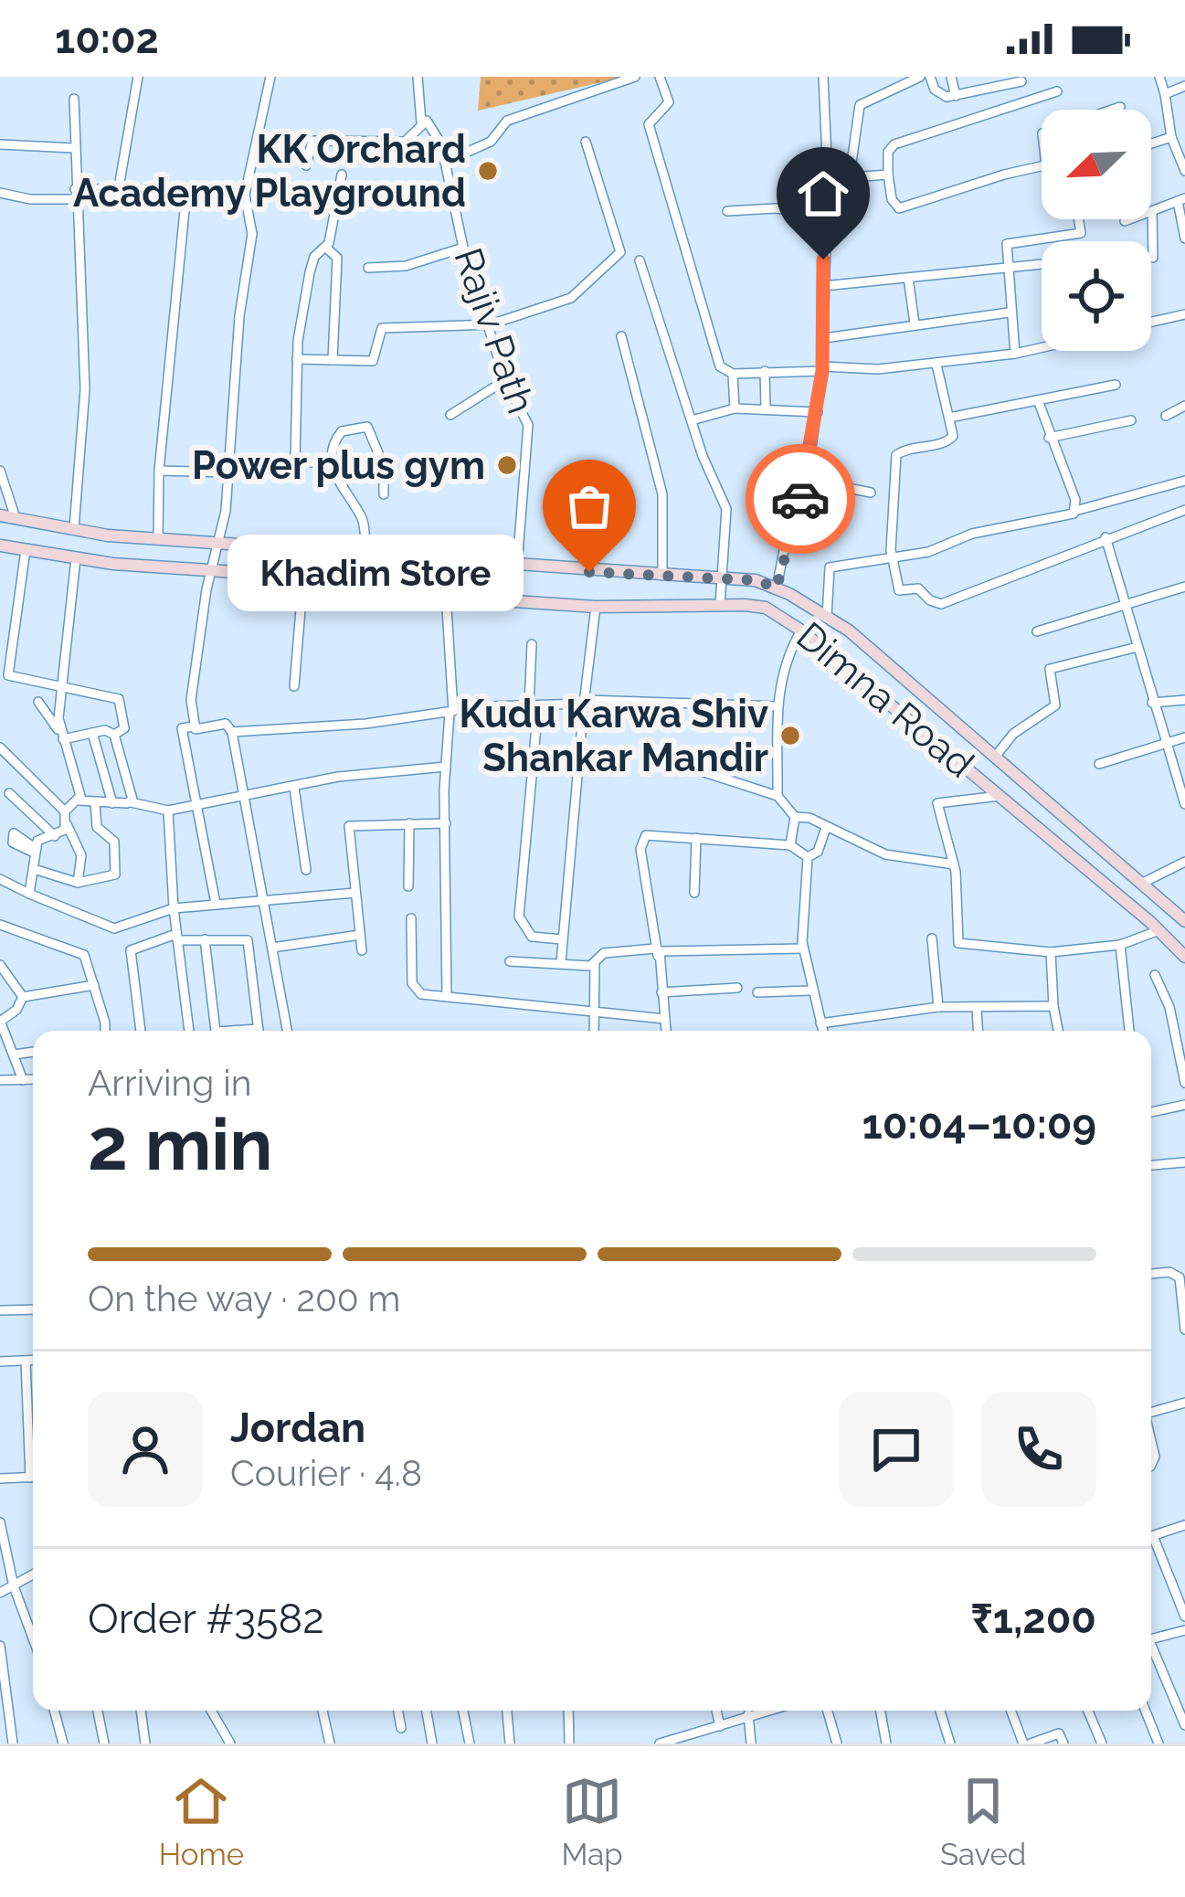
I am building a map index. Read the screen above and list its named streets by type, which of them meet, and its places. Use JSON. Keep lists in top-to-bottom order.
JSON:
{
  "streets": {
    "street": ["Rajiv Path", "Dimna Road"]
  },
  "crossings": [
    ["Rajiv Path", "Dimna Road"]
  ],
  "places": [
    "KK Orchard Academy Playground",
    "Power plus gym",
    "Khadim Store",
    "Kudu Karwa Shiv Shankar Mandir"
  ],
  "north": "bottom left",
  "page": {
    "status": "10:02",
    "bubble": "Khadim Store",
    "heading": ["2 min", "Arriving in", "10:04–10:09"],
    "panel": [
      "Jordan",
      "Courier · 4.8",
      "Order #3582",
      "₹1,200"
    ],
    "bar": "On the way · 200 m",
    "tabs": ["Home", "Map", "Saved"]
  }
}
